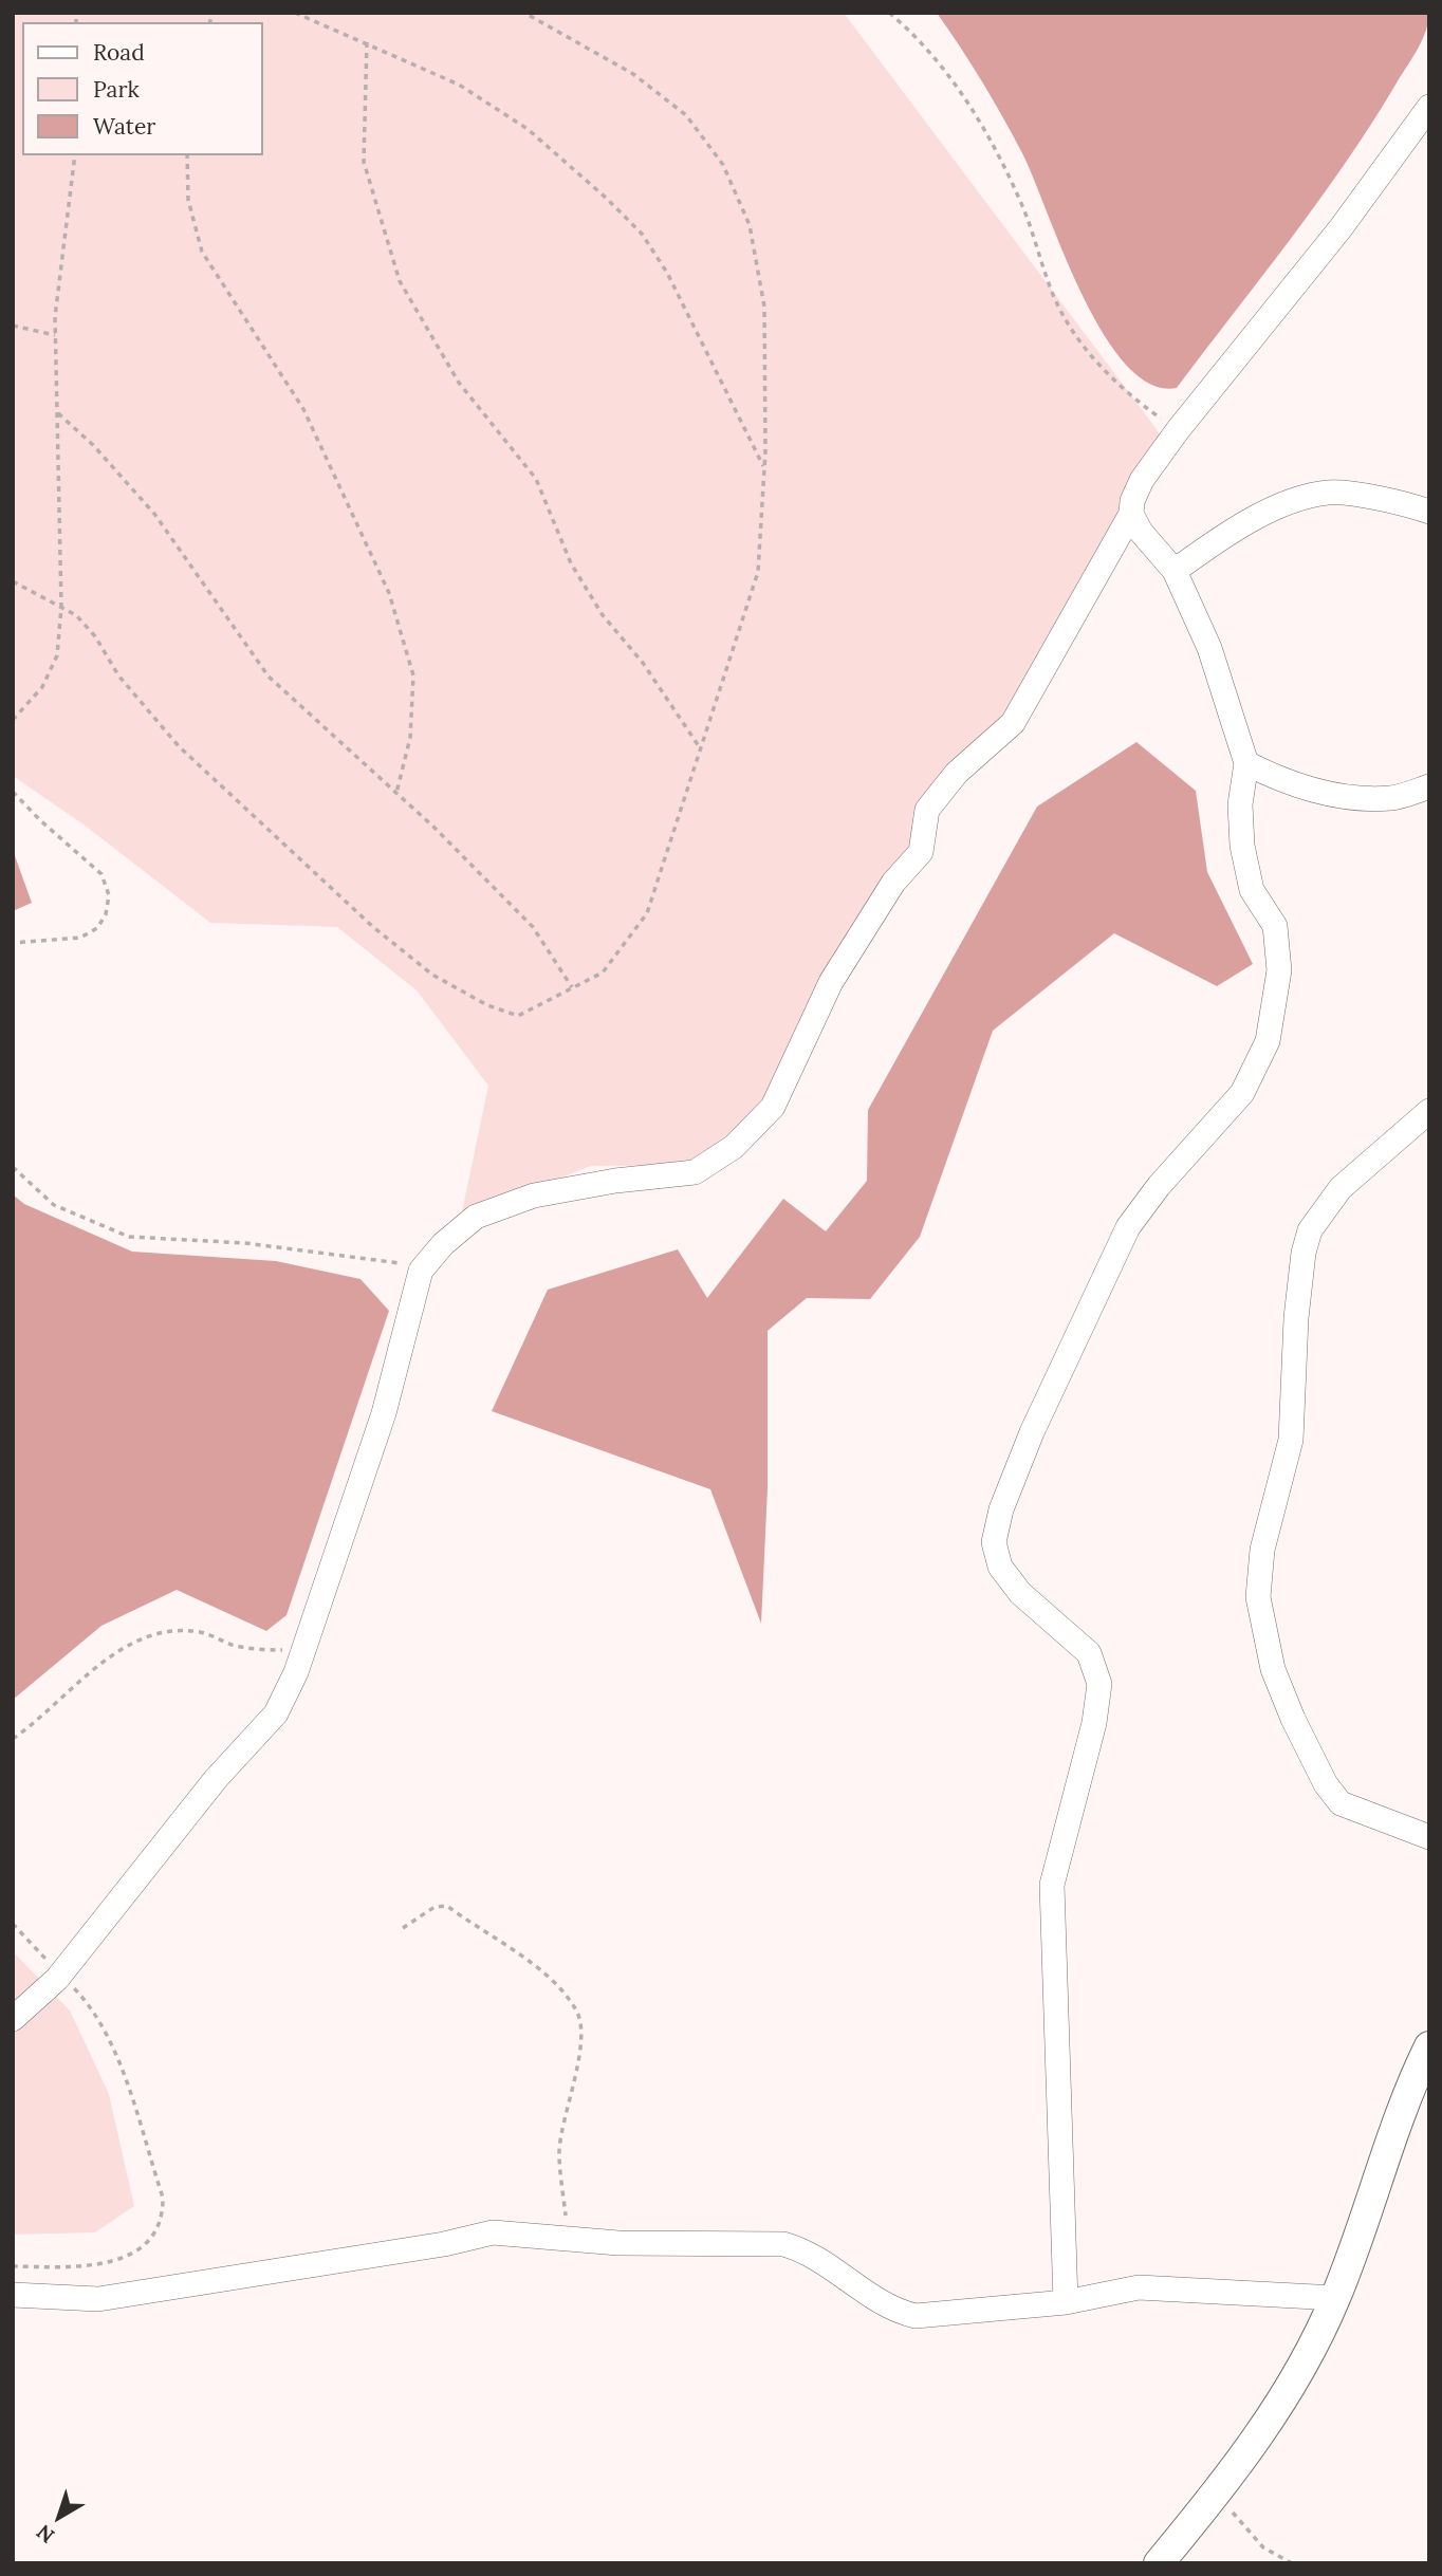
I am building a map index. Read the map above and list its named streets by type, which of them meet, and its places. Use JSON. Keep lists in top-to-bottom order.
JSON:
{
  "legend": ["Road", "Park", "Water"],
  "north": "bottom left"
}
